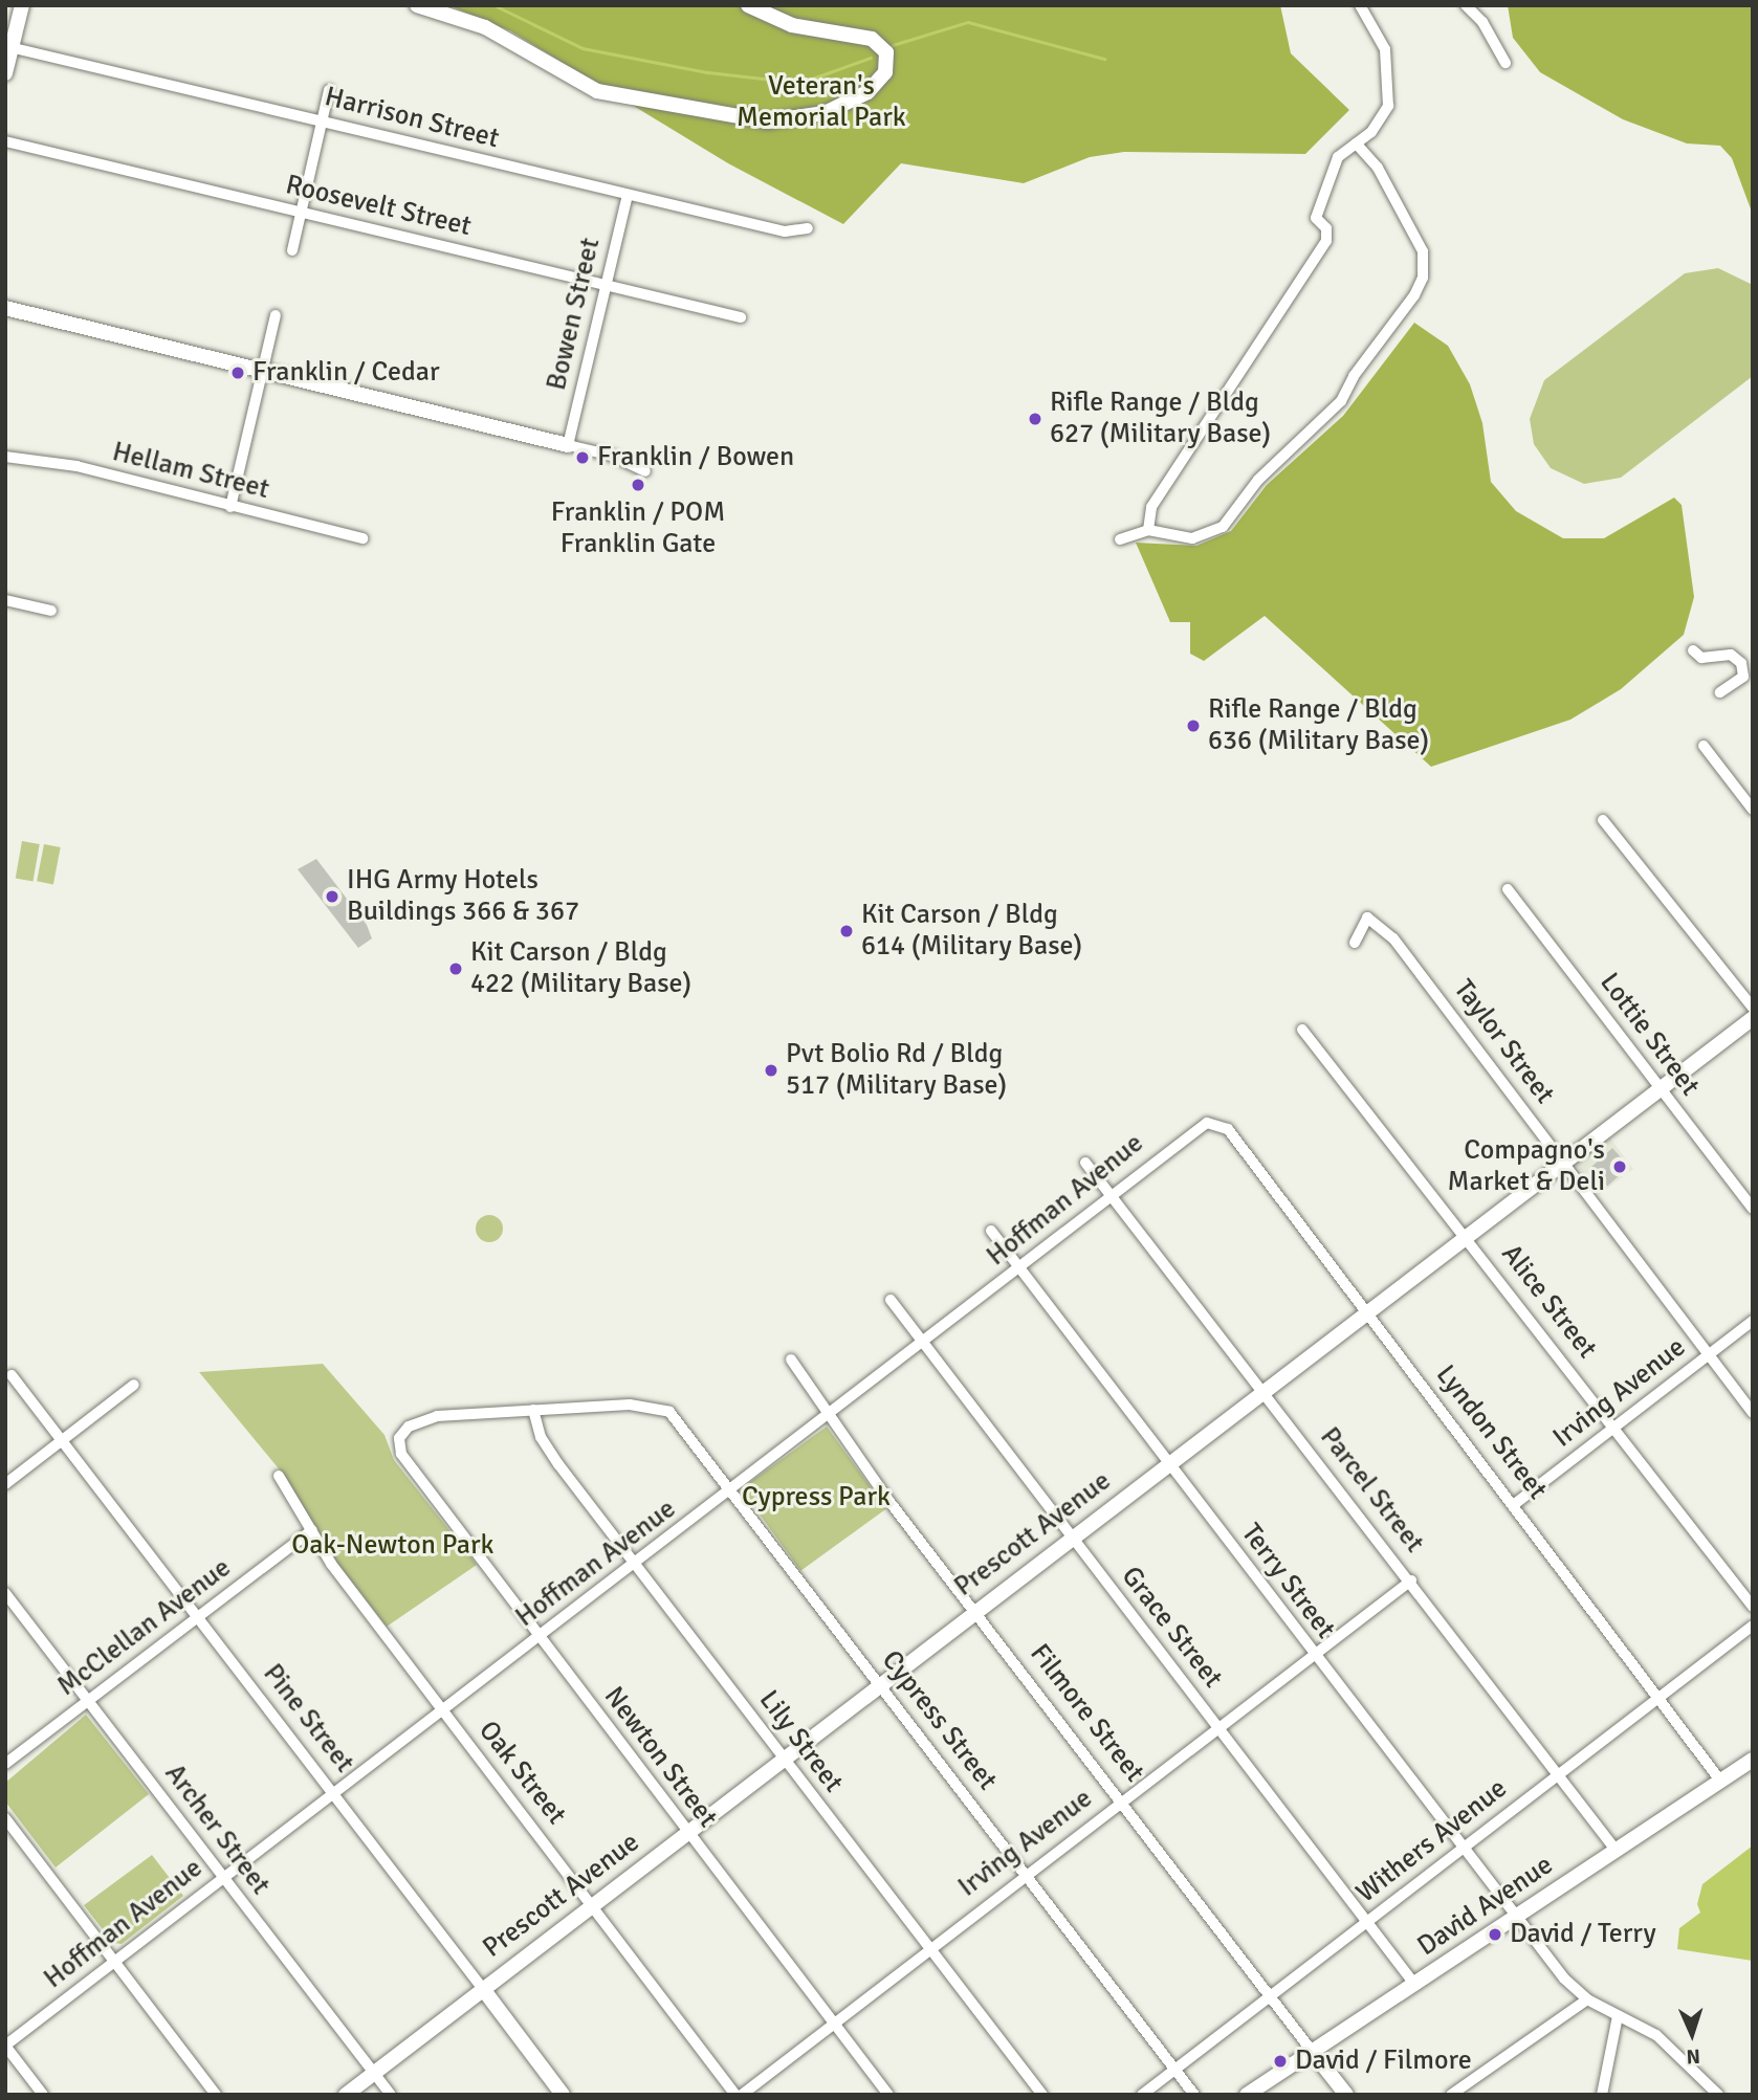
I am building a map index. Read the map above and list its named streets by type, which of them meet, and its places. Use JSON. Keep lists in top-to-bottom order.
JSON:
{
  "streets": {
    "street": [
      "Harrison Street",
      "Roosevelt Street",
      "Bowen Street",
      "Hellam Street",
      "Lottie Street",
      "Taylor Street",
      "Hoffman Avenue",
      "Alice Street",
      "Irving Avenue",
      "Lyndon Street",
      "Parcel Street",
      "Prescott Avenue",
      "Terry Street",
      "McClellan Avenue",
      "Grace Street",
      "Filmore Street",
      "Pine Street",
      "Cypress Street",
      "Lily Street",
      "Newton Street",
      "Oak Street",
      "Archer Street",
      "Withers Avenue",
      "David Avenue"
    ]
  },
  "crossings": [
    ["Harrison Street", "Bowen Street"],
    ["Roosevelt Street", "Bowen Street"],
    ["Lottie Street", "Prescott Avenue"],
    ["Taylor Street", "Irving Avenue"],
    ["Taylor Street", "Prescott Avenue"],
    ["Hoffman Avenue", "Lyndon Street"],
    ["Hoffman Avenue", "Parcel Street"],
    ["Hoffman Avenue", "Terry Street"],
    ["Hoffman Avenue", "Grace Street"],
    ["Hoffman Avenue", "Filmore Street"],
    ["Hoffman Avenue", "Pine Street"],
    ["Hoffman Avenue", "Cypress Street"],
    ["Hoffman Avenue", "Lily Street"],
    ["Hoffman Avenue", "Newton Street"],
    ["Hoffman Avenue", "Oak Street"],
    ["Hoffman Avenue", "Archer Street"],
    ["Alice Street", "Irving Avenue"],
    ["Alice Street", "Prescott Avenue"],
    ["Irving Avenue", "Lyndon Street"],
    ["Irving Avenue", "Parcel Street"],
    ["Irving Avenue", "Terry Street"],
    ["Irving Avenue", "Grace Street"],
    ["Irving Avenue", "Filmore Street"],
    ["Irving Avenue", "Cypress Street"],
    ["Irving Avenue", "Lily Street"],
    ["Irving Avenue", "Newton Street"],
    ["Lyndon Street", "Prescott Avenue"],
    ["Lyndon Street", "Withers Avenue"],
    ["Lyndon Street", "David Avenue"],
    ["Parcel Street", "Prescott Avenue"],
    ["Parcel Street", "Withers Avenue"],
    ["Parcel Street", "David Avenue"],
    ["Prescott Avenue", "Terry Street"],
    ["Prescott Avenue", "Grace Street"],
    ["Prescott Avenue", "Filmore Street"],
    ["Prescott Avenue", "Pine Street"],
    ["Prescott Avenue", "Cypress Street"],
    ["Prescott Avenue", "Lily Street"],
    ["Prescott Avenue", "Newton Street"],
    ["Prescott Avenue", "Oak Street"],
    ["Prescott Avenue", "Archer Street"],
    ["Terry Street", "Withers Avenue"],
    ["Terry Street", "David Avenue"],
    ["McClellan Avenue", "Pine Street"],
    ["McClellan Avenue", "Oak Street"],
    ["McClellan Avenue", "Archer Street"],
    ["Grace Street", "Withers Avenue"],
    ["Grace Street", "David Avenue"],
    ["Filmore Street", "Withers Avenue"],
    ["Filmore Street", "David Avenue"],
    ["Cypress Street", "Lily Street"],
    ["Cypress Street", "Newton Street"],
    ["Cypress Street", "Withers Avenue"],
    ["Lily Street", "Newton Street"]
  ],
  "parks": ["Veteran's Memorial Park", "Cypress Park", "Oak-Newton Park"],
  "places": [
    "Franklin / Cedar",
    "Rifle Range / Bldg 627 (Military Base)",
    "Franklin / Bowen",
    "Franklin / POM Franklin Gate",
    "Rifle Range / Bldg 636 (Military Base)",
    "IHG Army Hotels Buildings 366 & 367",
    "Kit Carson / Bldg 614 (Military Base)",
    "Kit Carson / Bldg 422 (Military Base)",
    "Pvt Bolio Rd / Bldg 517 (Military Base)",
    "Compagno's Market & Deli",
    "David / Terry",
    "David / Filmore"
  ],
  "north": "bottom"
}
